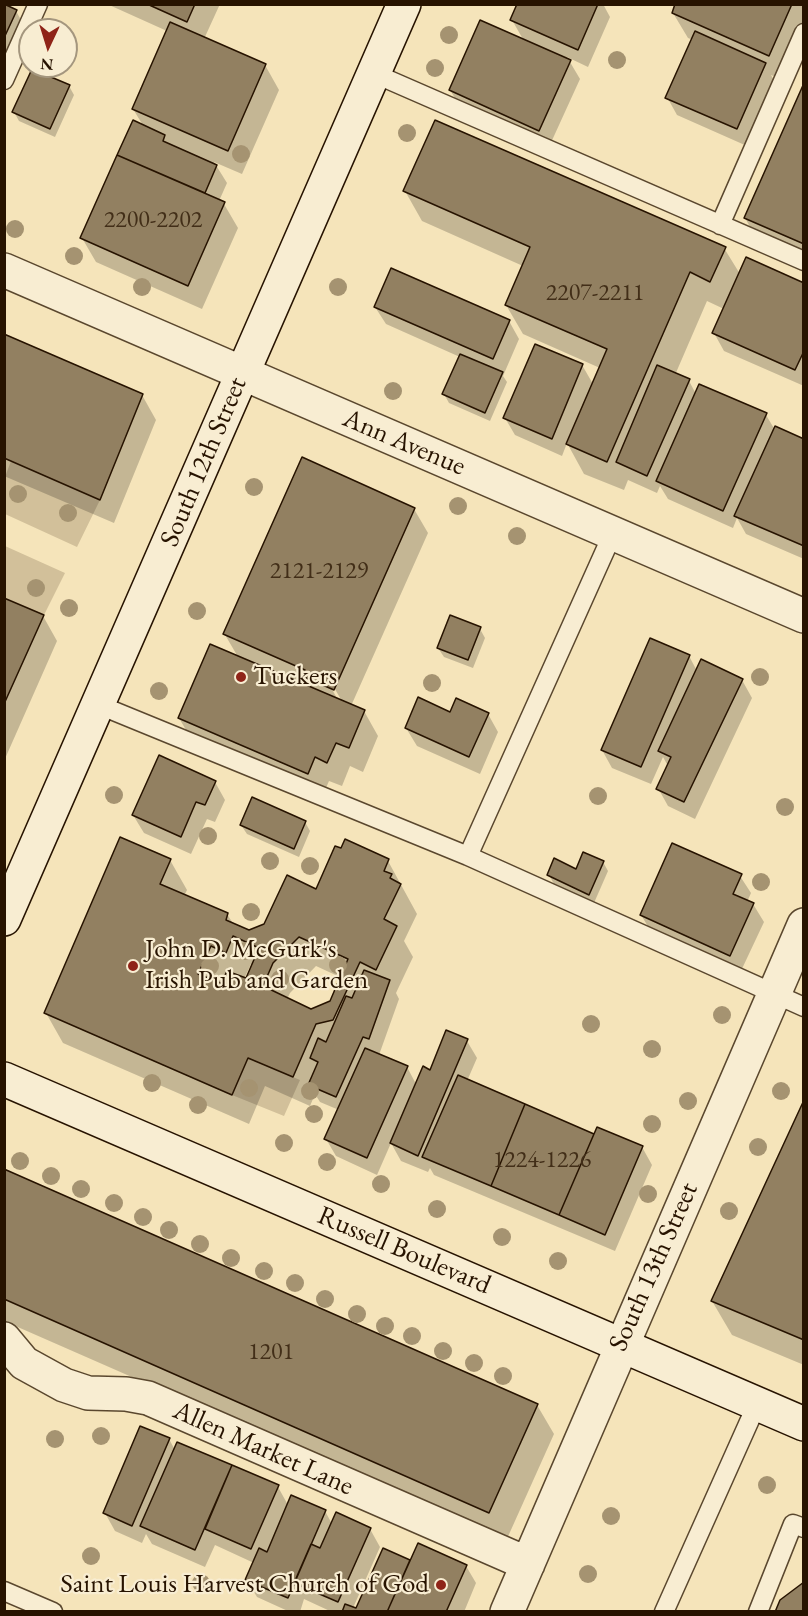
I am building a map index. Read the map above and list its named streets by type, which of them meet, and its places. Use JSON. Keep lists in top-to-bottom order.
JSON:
{
  "streets": {
    "street": [
      "Ann Avenue",
      "South 12th Street",
      "Russell Boulevard",
      "South 13th Street",
      "Allen Market Lane"
    ]
  },
  "crossings": [
    ["Ann Avenue", "South 12th Street"],
    ["Russell Boulevard", "South 13th Street"],
    ["South 13th Street", "Allen Market Lane"]
  ],
  "places": ["Tuckers", "John D. McGurk's Irish Pub and Garden", "Saint Louis Harvest Church of God"],
  "house_numbers": [
    "2200-2202",
    "2207-2211",
    "2121-2129",
    "1224-1226",
    "1201"
  ],
  "north": "bottom"
}
